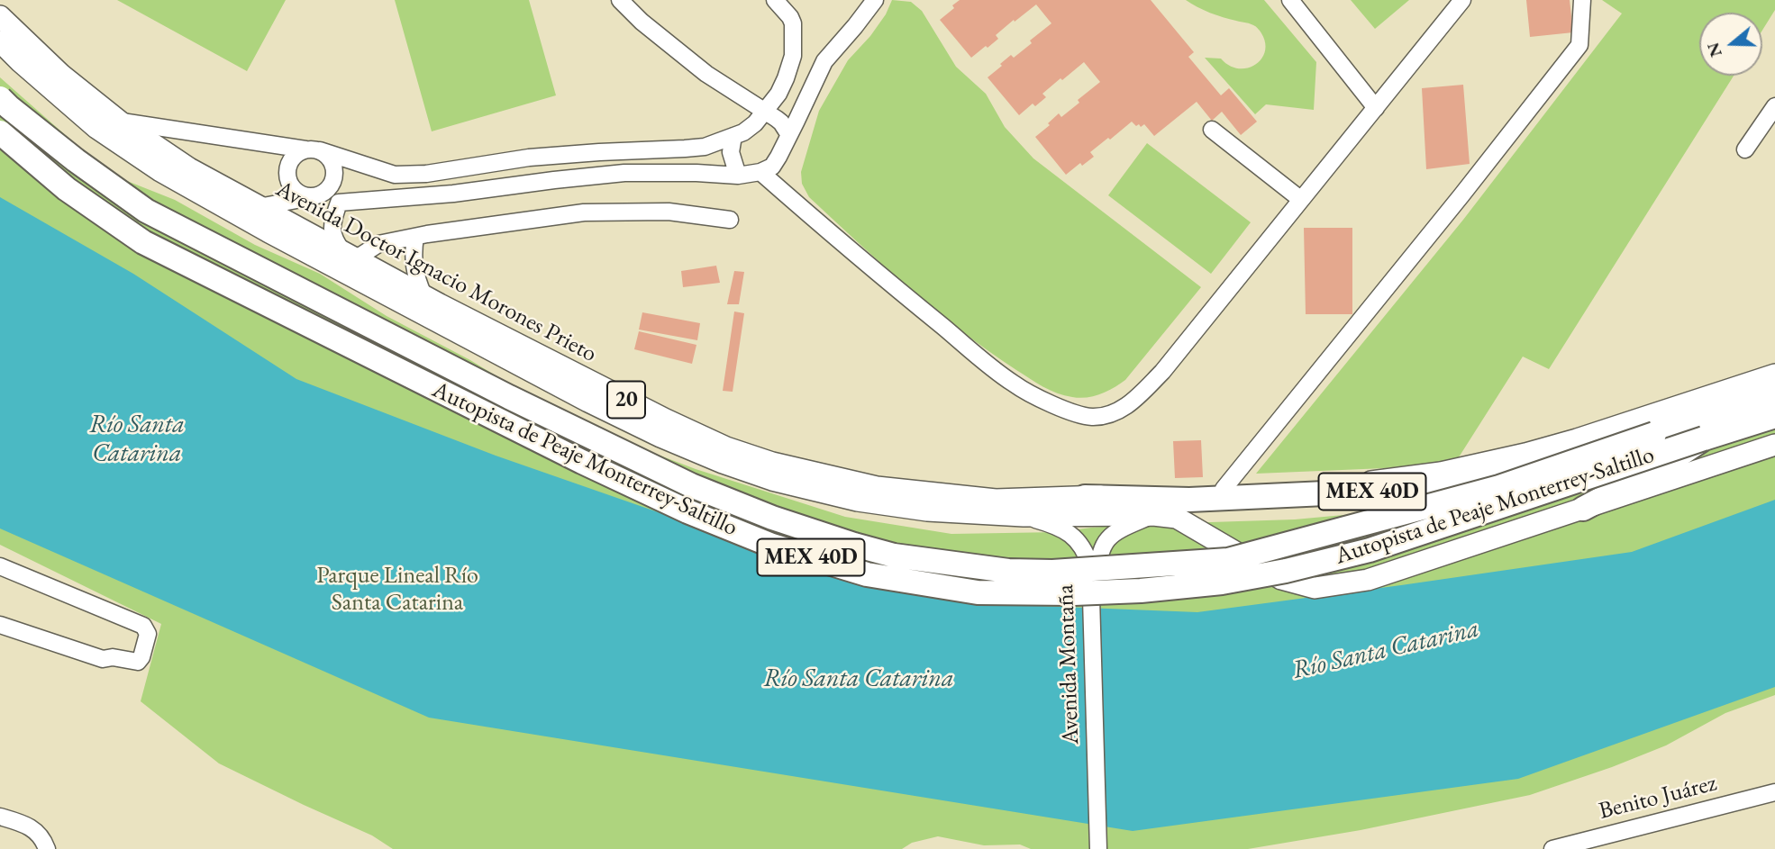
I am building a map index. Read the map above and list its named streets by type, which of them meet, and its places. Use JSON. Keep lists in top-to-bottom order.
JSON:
{
  "streets": {
    "highway": ["Autopista de Peaje Monterrey-Saltillo", "MEX 40D"],
    "main road": ["Avenida Doctor Ignacio Morones Prieto", "20"],
    "street": ["Avenida Montaña", "Benito Juárez"]
  },
  "crossings": [
    ["Avenida Doctor Ignacio Morones Prieto", "MEX 40D"],
    ["Avenida Doctor Ignacio Morones Prieto", "Avenida Montaña"],
    ["Autopista de Peaje Monterrey-Saltillo", "MEX 40D"]
  ],
  "water": ["Río Santa Catarina"],
  "parks": ["Parque Lineal Río Santa Catarina"],
  "north": "left"
}
